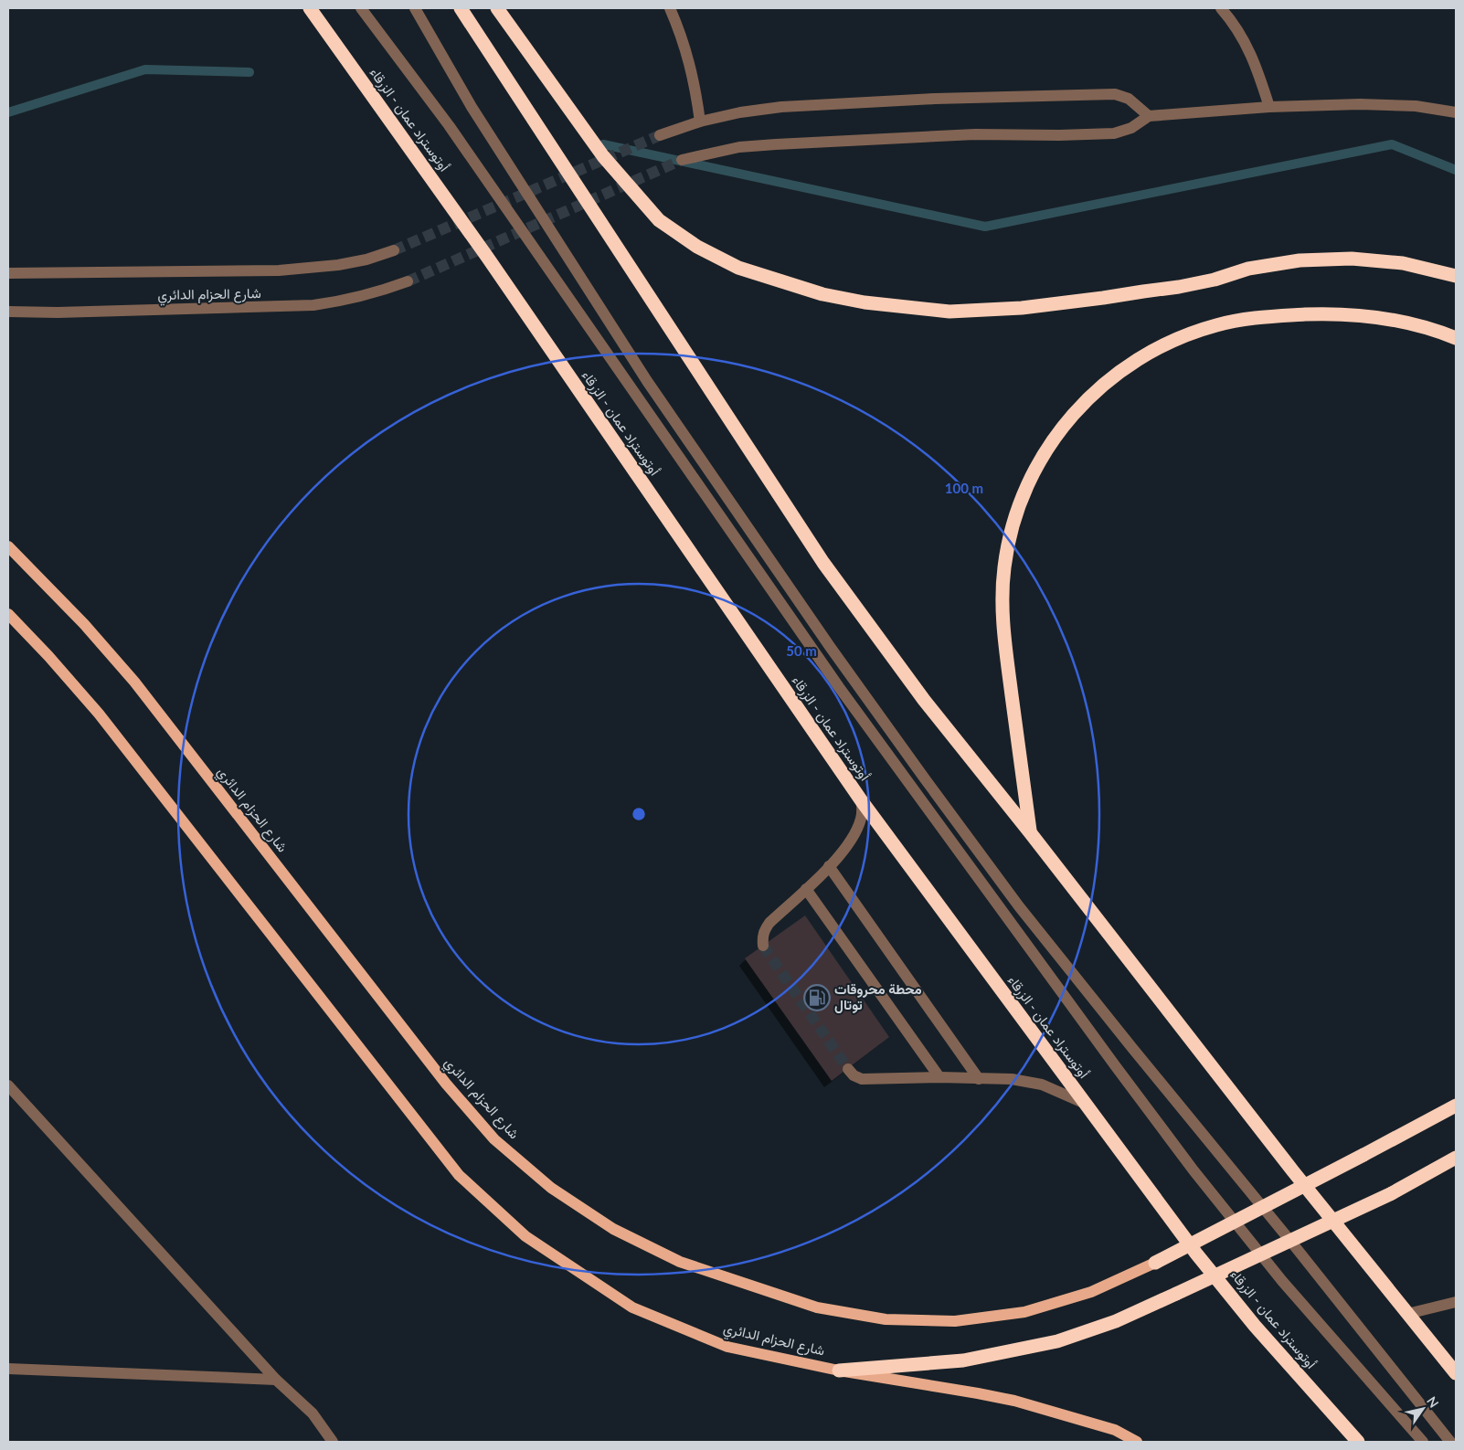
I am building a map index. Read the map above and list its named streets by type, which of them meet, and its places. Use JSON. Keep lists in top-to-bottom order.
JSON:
{
  "streets": {
    "highway": ["أوتوستراد عمان - الزرقاء"],
    "main road": ["شارع الحزام الدائري"]
  },
  "places": {
    "fuel station": ["محطة محروقات توتال"]
  },
  "north": "top right",
  "rings": ["100 m", "50 m"]
}
